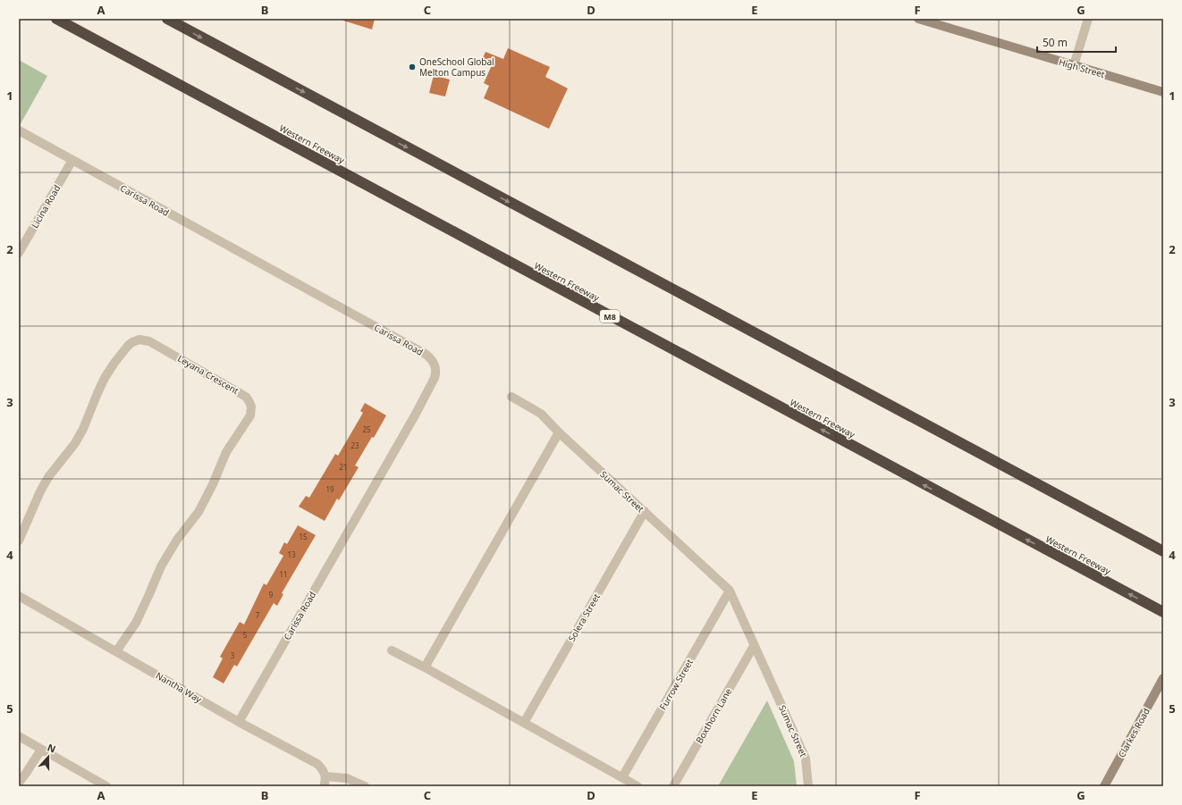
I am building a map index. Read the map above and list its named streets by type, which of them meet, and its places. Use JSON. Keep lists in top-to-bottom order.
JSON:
{
  "streets": {
    "highway": ["Western Freeway", "M8"],
    "main road": ["High Street", "Clarkes Road"],
    "street": [
      "Carissa Road",
      "Licina Road",
      "Leyana Crescent",
      "Sumac Street",
      "Solera Street",
      "Furrow Street",
      "Nantha Way",
      "Boxthorn Lane"
    ]
  },
  "crossings": [
    ["Carissa Road", "Licina Road"],
    ["Carissa Road", "Nantha Way"],
    ["Leyana Crescent", "Nantha Way"],
    ["Sumac Street", "Solera Street"],
    ["Sumac Street", "Furrow Street"],
    ["Sumac Street", "Boxthorn Lane"]
  ],
  "places": ["OneSchool Global Melton Campus"],
  "house_numbers": [
    "25",
    "23",
    "21",
    "19",
    "15",
    "13",
    "11",
    "9",
    "7",
    "5",
    "3"
  ],
  "scale_bar": "50 m",
  "north": "top",
  "grid": {
    "columns": [
      "A",
      "B",
      "C",
      "D",
      "E",
      "F",
      "G"
    ],
    "rows": [
      "1",
      "2",
      "3",
      "4",
      "5"
    ]
  }
}
